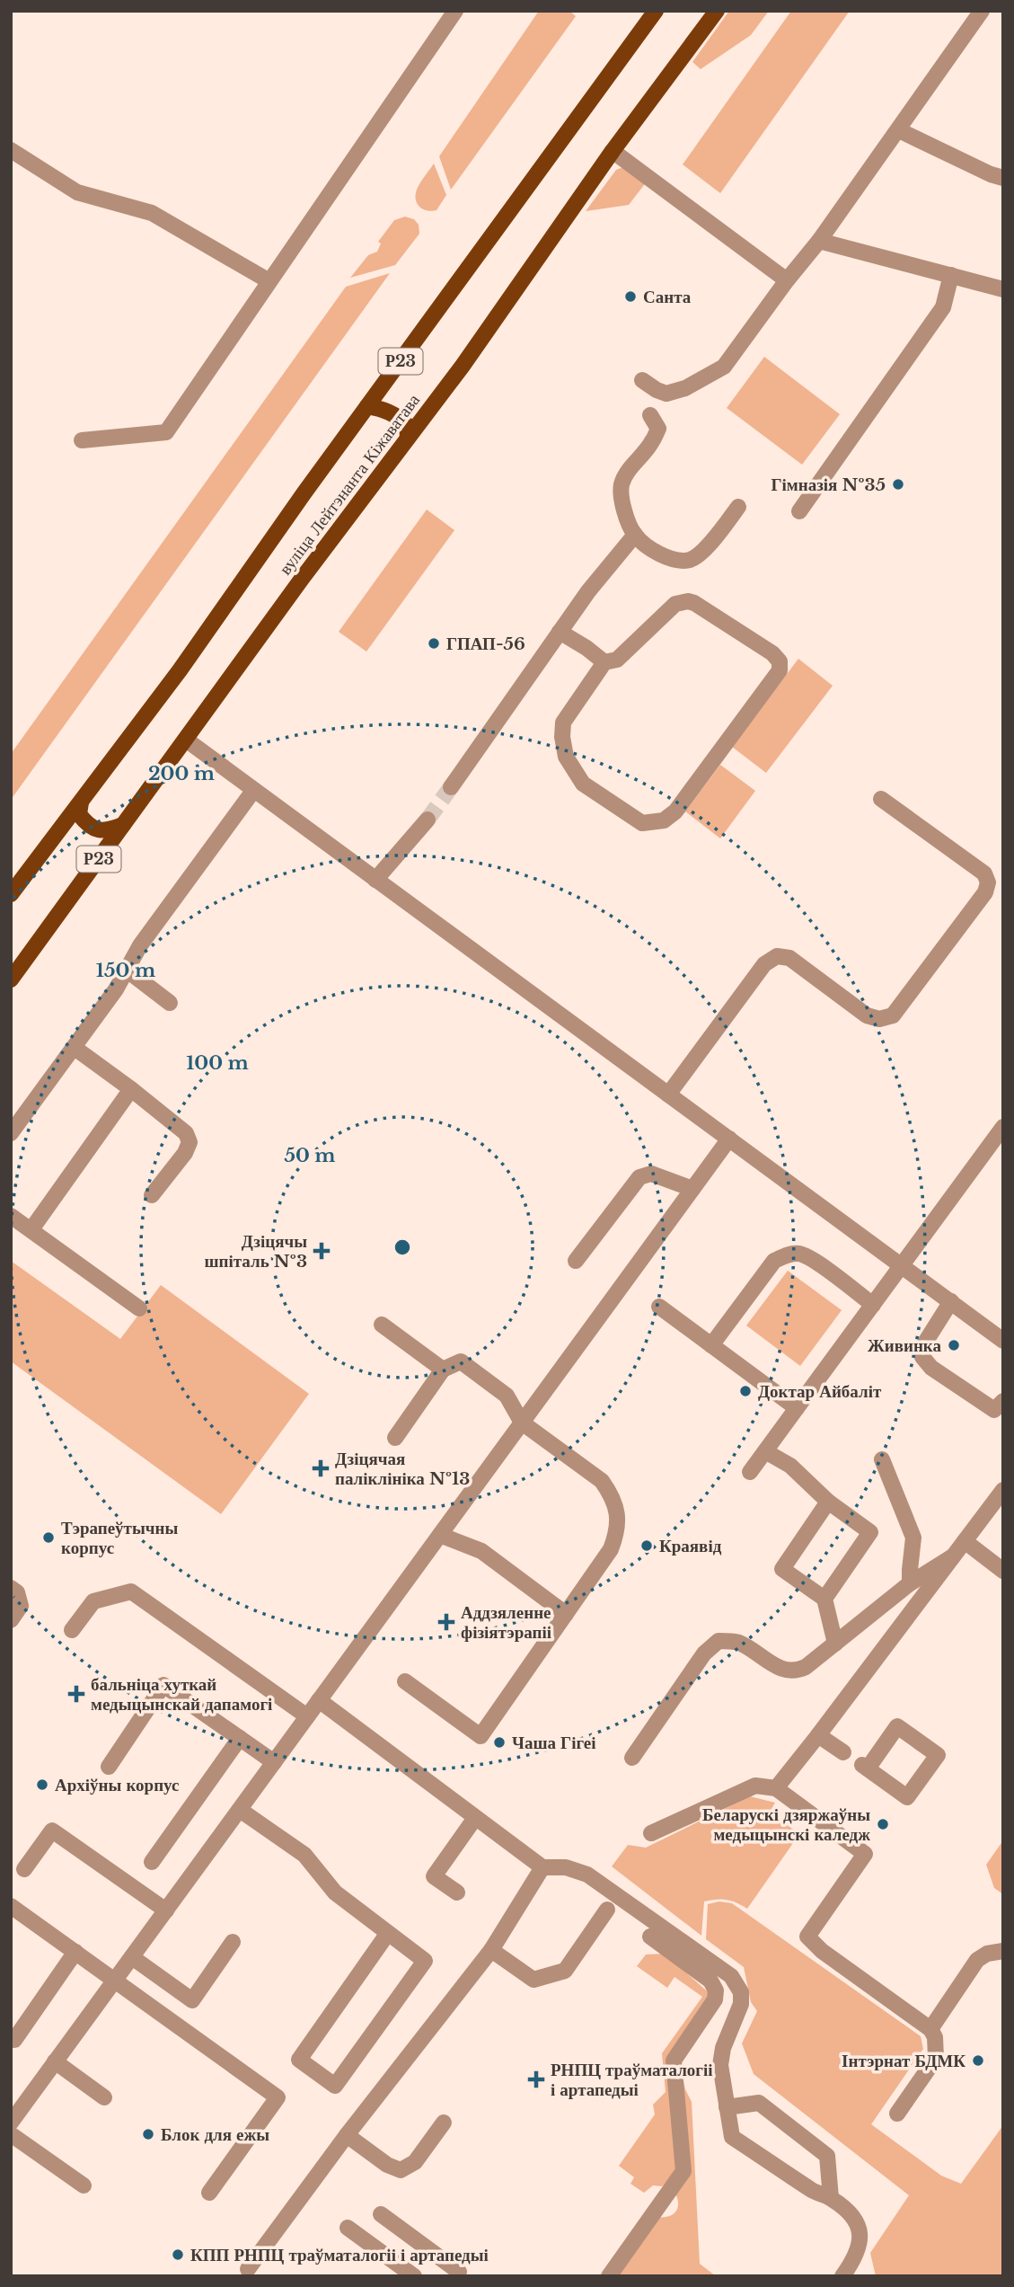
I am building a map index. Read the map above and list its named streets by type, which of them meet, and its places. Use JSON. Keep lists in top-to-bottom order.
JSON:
{
  "streets": {
    "main road": ["Р23", "вуліца Лейтэнанта Кіжаватава"]
  },
  "places": {
    "other": [
      "Санта",
      "Гімназія №35",
      "ГПАП-56",
      "Живинка",
      "Доктар Айбаліт",
      "Тэрапеўтычны корпус",
      "Краявід",
      "Чаша Гігеі",
      "Архіўны корпус",
      "Беларускі дзяржаўны медыцынскі каледж",
      "Інтэрнат БДМК",
      "Блок для ежы",
      "КПП РНПЦ траўматалогіі і артапедыі"
    ],
    "health": [
      "Дзіцячы шпіталь №3",
      "Дзіцячая паліклініка №13",
      "Аддзяленне фізіятэрапіі",
      "бальніца хуткай медыцынскай дапамогі",
      "РНПЦ траўматалогіі і артапедыі"
    ]
  },
  "rings": [
    "200 m",
    "150 m",
    "100 m",
    "50 m"
  ]
}
